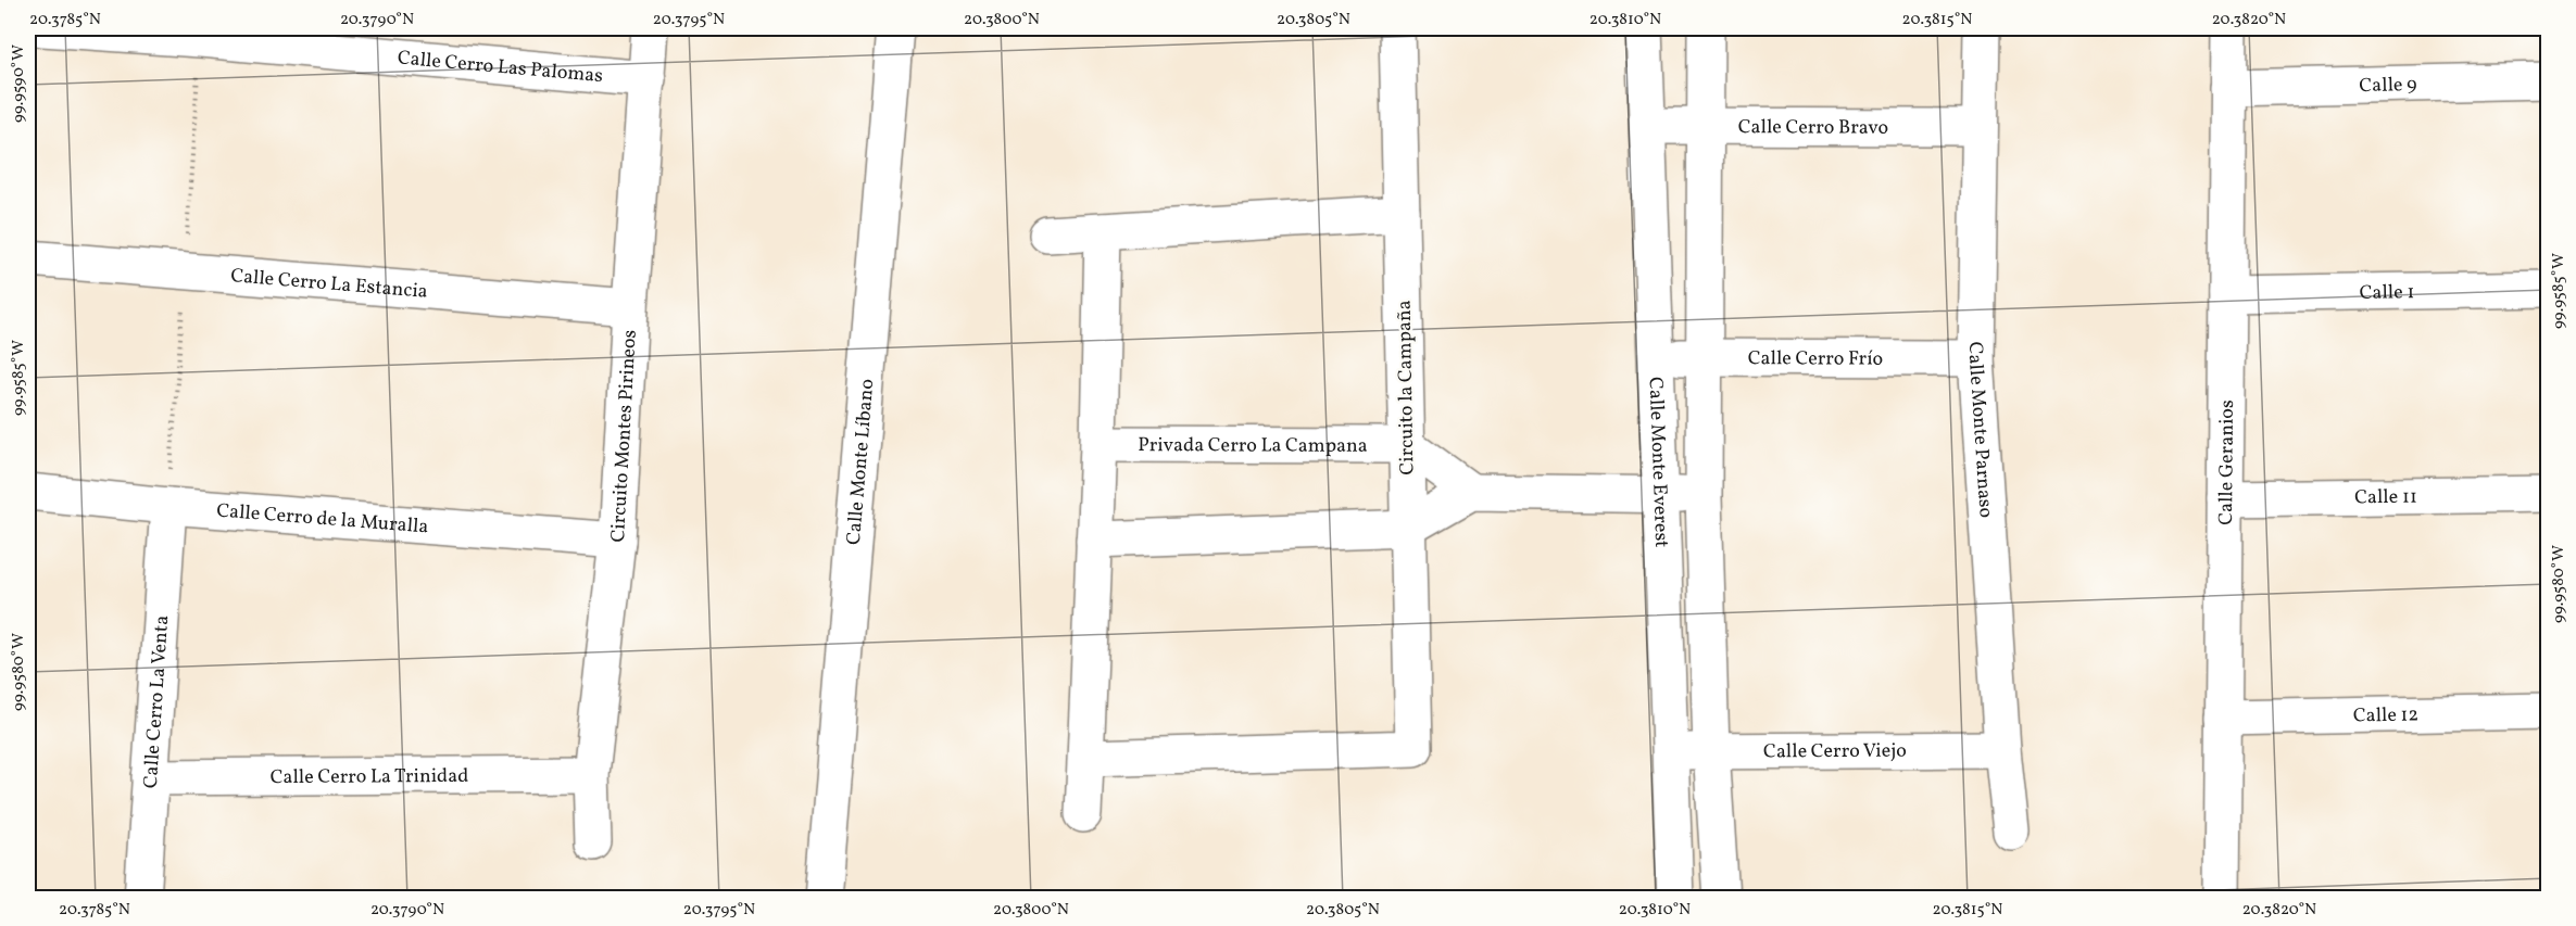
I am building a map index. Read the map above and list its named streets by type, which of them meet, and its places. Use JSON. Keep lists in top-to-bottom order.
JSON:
{
  "streets": {
    "street": [
      "Calle Cerro Las Palomas",
      "Calle 9",
      "Calle Cerro Bravo",
      "Calle Cerro La Estancia",
      "Calle 1",
      "Calle Cerro Frío",
      "Circuito la Campaña",
      "Calle Monte Parnaso",
      "Circuito Montes Pirineos",
      "Privada Cerro La Campana",
      "Calle Monte Líbano",
      "Calle Monte Everest",
      "Calle Geranios",
      "Calle 11",
      "Calle Cerro de la Muralla",
      "Calle Cerro La Venta",
      "Calle 12",
      "Calle Cerro Viejo",
      "Calle Cerro La Trinidad"
    ]
  },
  "crossings": [
    ["Calle Cerro Las Palomas", "Circuito Montes Pirineos"],
    ["Calle 9", "Calle Geranios"],
    ["Calle Cerro Bravo", "Calle Monte Parnaso"],
    ["Calle Cerro Bravo", "Calle Monte Everest"],
    ["Calle Cerro La Estancia", "Circuito Montes Pirineos"],
    ["Calle 1", "Calle Geranios"],
    ["Calle Cerro Frío", "Calle Monte Parnaso"],
    ["Calle Cerro Frío", "Calle Monte Everest"],
    ["Circuito la Campaña", "Privada Cerro La Campana"],
    ["Calle Monte Parnaso", "Calle Cerro Viejo"],
    ["Circuito Montes Pirineos", "Calle Cerro de la Muralla"],
    ["Circuito Montes Pirineos", "Calle Cerro La Trinidad"],
    ["Calle Monte Everest", "Calle Cerro Viejo"],
    ["Calle Geranios", "Calle 11"],
    ["Calle Geranios", "Calle 12"],
    ["Calle Cerro de la Muralla", "Calle Cerro La Venta"],
    ["Calle Cerro La Venta", "Calle Cerro La Trinidad"]
  ],
  "coordinates": [
    "20.3785°N",
    "20.3790°N",
    "20.3795°N",
    "20.3800°N",
    "20.3805°N",
    "20.3810°N",
    "20.3815°N",
    "20.3820°N",
    "99.9590°W",
    "99.9585°W",
    "99.9580°W"
  ]
}
